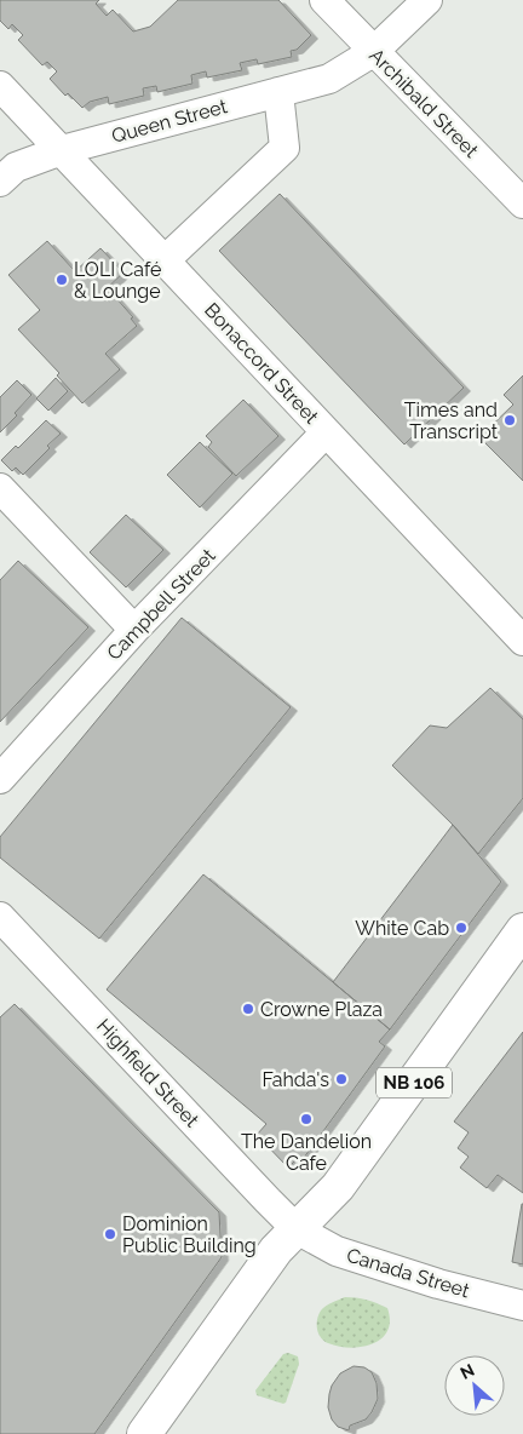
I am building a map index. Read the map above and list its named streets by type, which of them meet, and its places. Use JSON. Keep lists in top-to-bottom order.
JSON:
{
  "streets": {
    "main road": ["NB 106"],
    "street": [
      "Archibald Street",
      "Queen Street",
      "Bonaccord Street",
      "Campbell Street",
      "Highfield Street",
      "Canada Street"
    ]
  },
  "crossings": [
    ["Archibald Street", "Queen Street"],
    ["Queen Street", "Bonaccord Street"],
    ["Bonaccord Street", "Campbell Street"],
    ["Highfield Street", "NB 106"],
    ["Highfield Street", "Canada Street"],
    ["NB 106", "Canada Street"]
  ],
  "places": [
    "LOLI Café & Lounge",
    "Times and Transcript",
    "White Cab",
    "Crowne Plaza",
    "Fahda's",
    "The Dandelion Cafe",
    "Dominion Public Building"
  ],
  "north": "top left"
}
